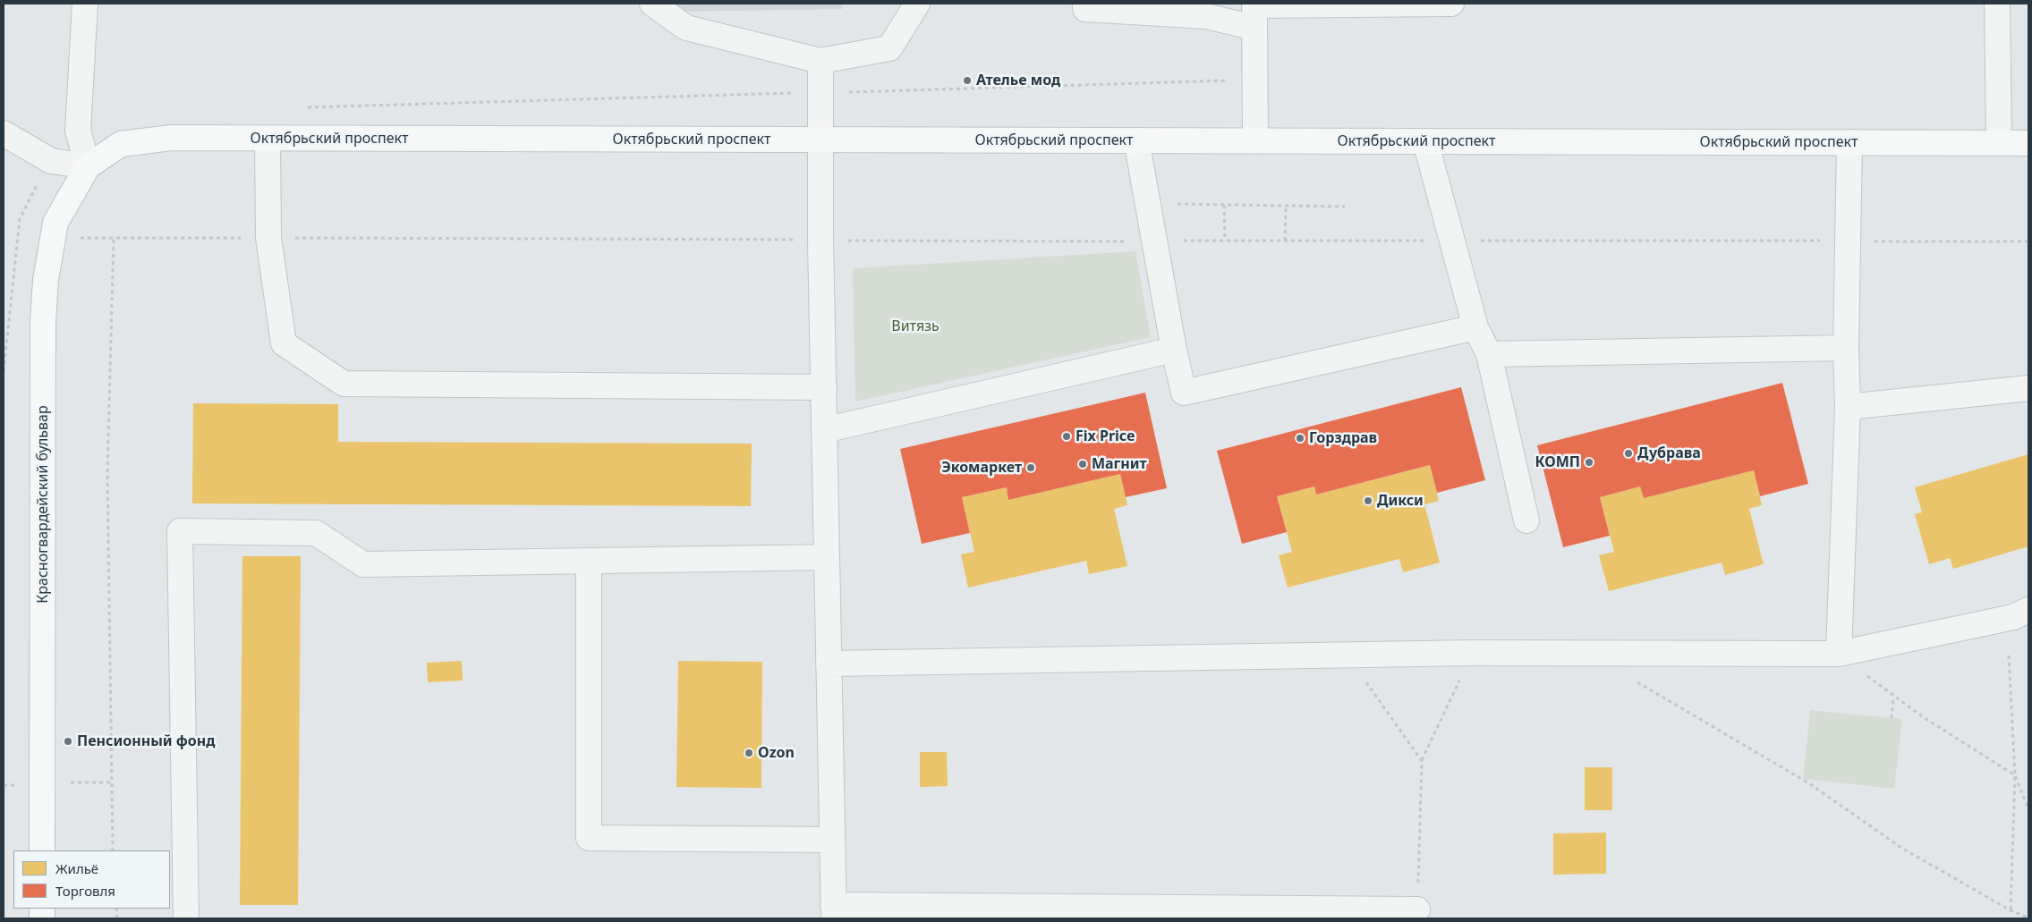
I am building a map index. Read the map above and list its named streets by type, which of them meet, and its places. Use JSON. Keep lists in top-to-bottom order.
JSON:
{
  "streets": {
    "main road": ["Октябрьский проспект", "Красногвардейский бульвар"]
  },
  "crossings": [
    ["Октябрьский проспект", "Красногвардейский бульвар"]
  ],
  "parks": ["Витязь"],
  "places": [
    "Ателье мод",
    "Fix Price",
    "Горздрав",
    "Дубрава",
    "КОМП",
    "Магнит",
    "Экомаркет",
    "Дикси",
    "Пенсионный фонд",
    "Ozon"
  ],
  "legend": ["Жильё", "Торговля"]
}
